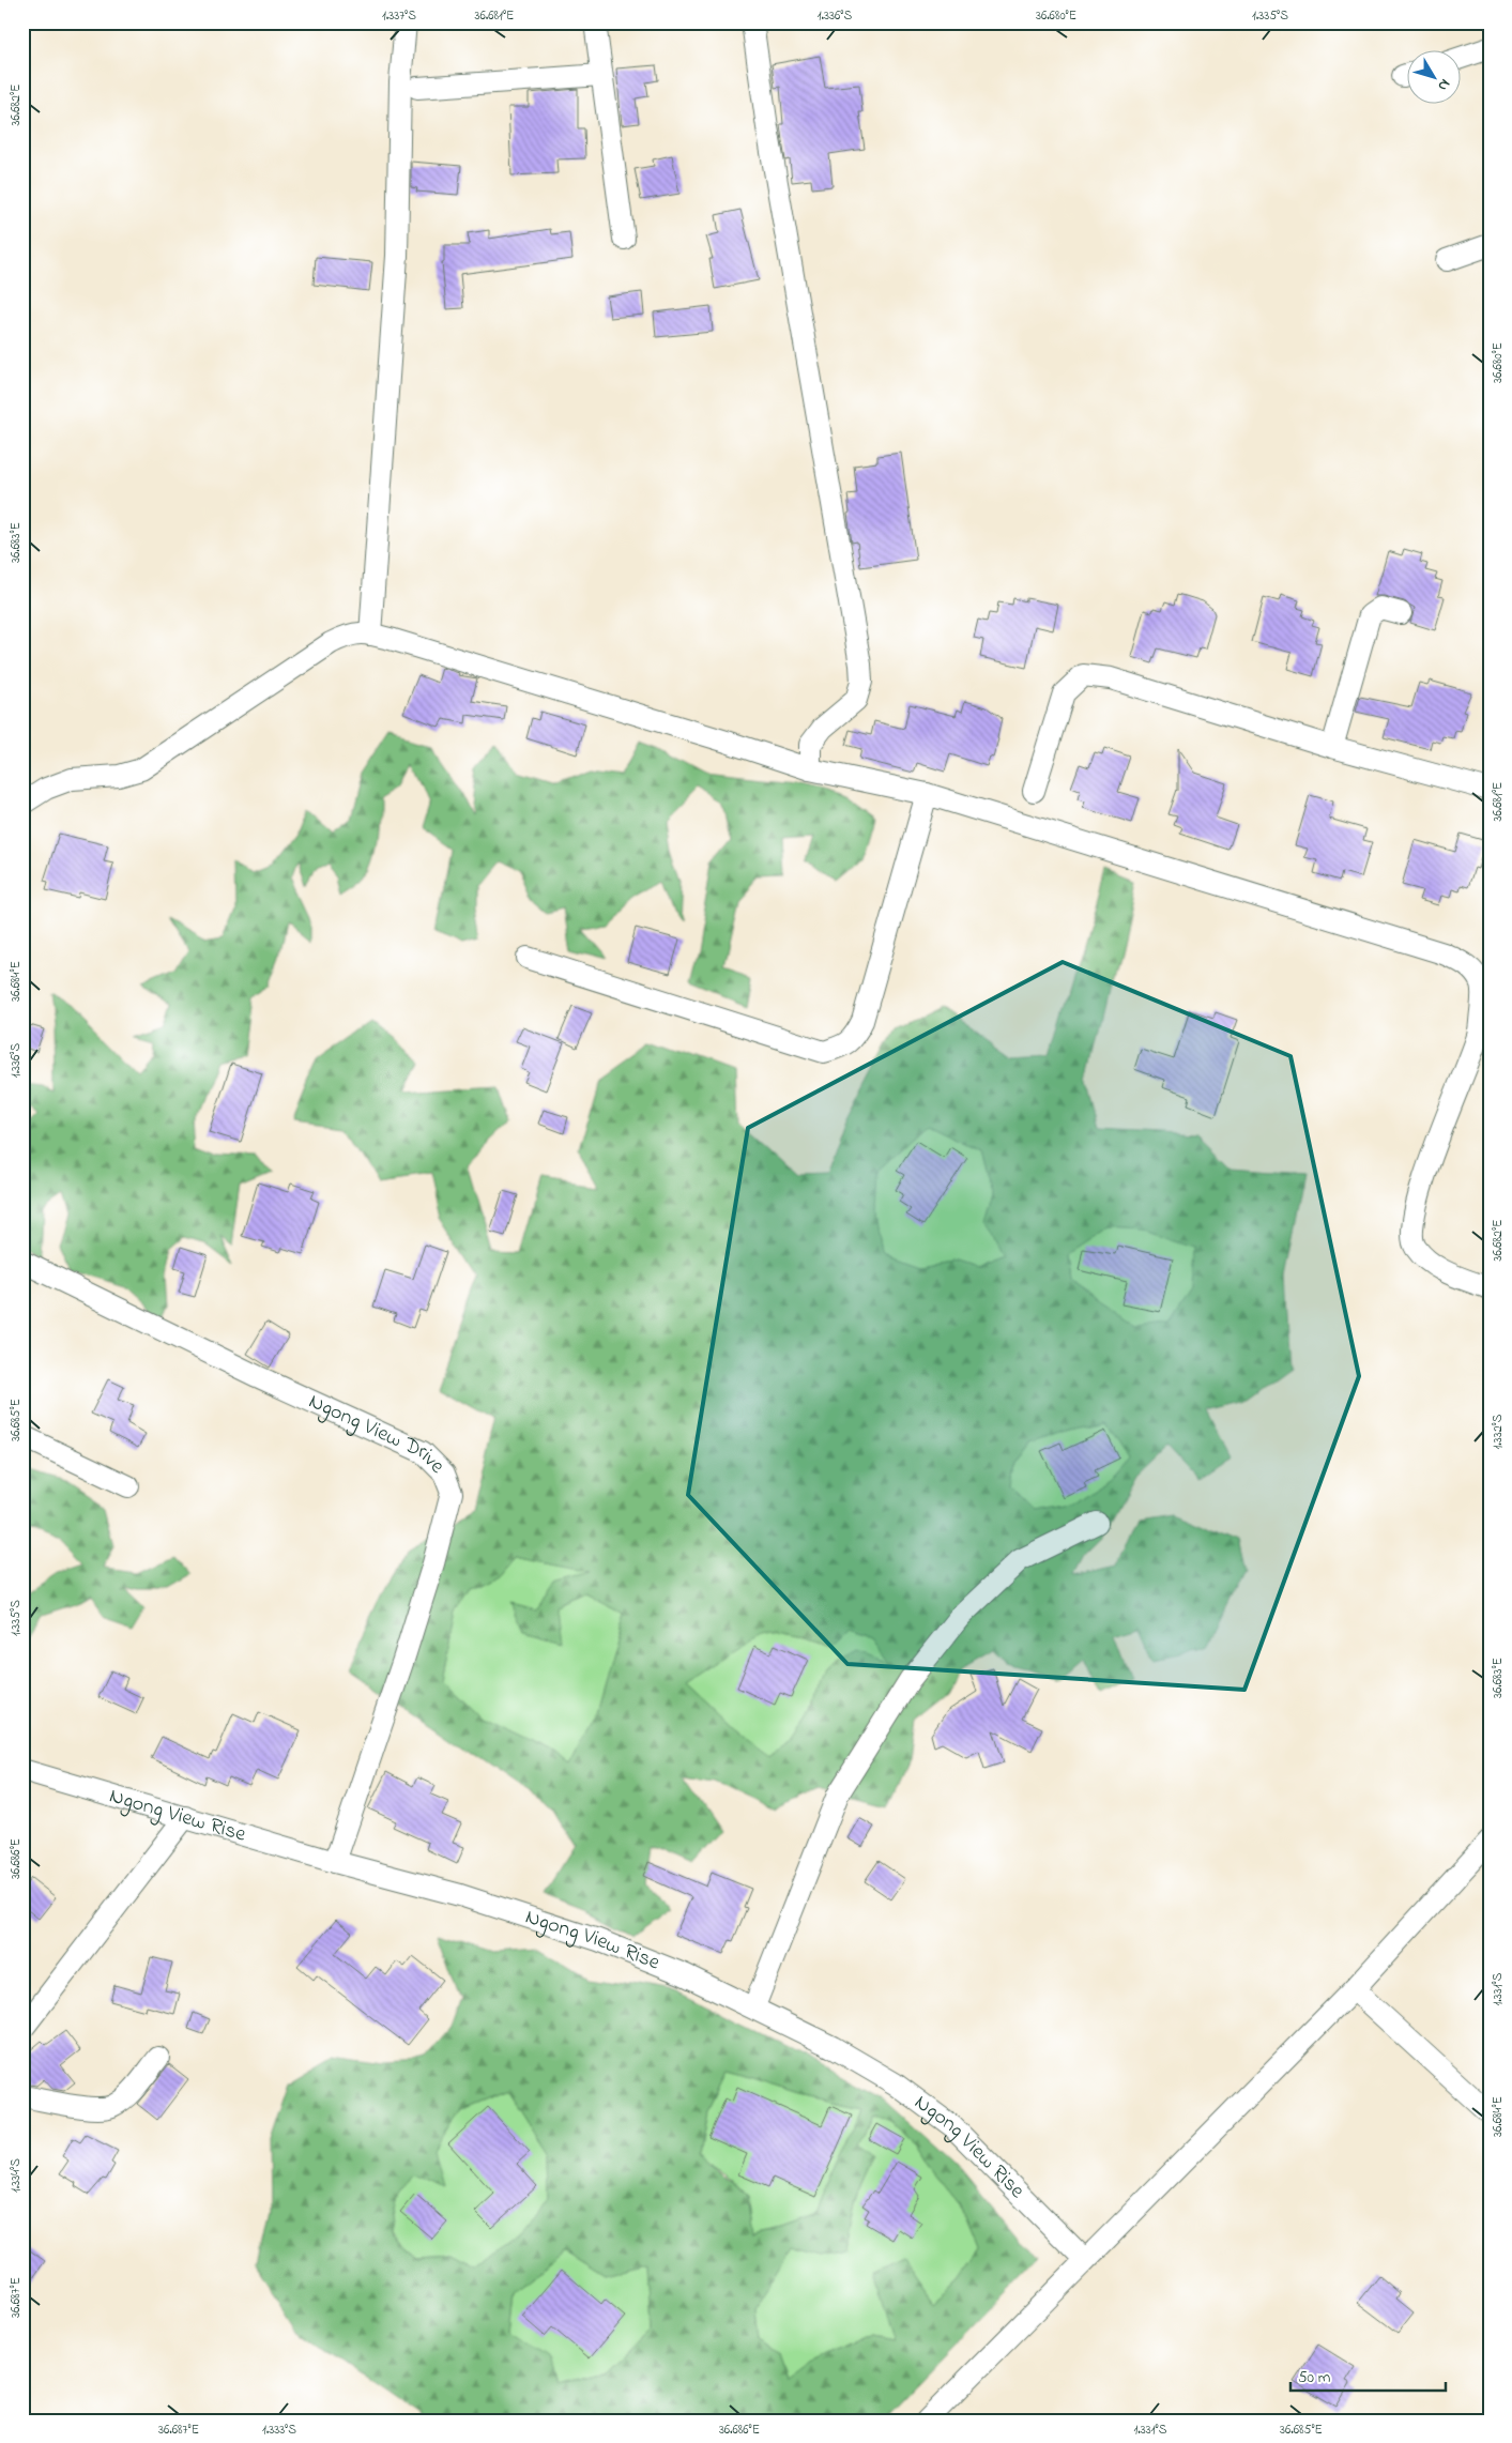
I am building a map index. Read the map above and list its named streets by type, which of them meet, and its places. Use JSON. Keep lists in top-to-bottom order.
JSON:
{
  "streets": {
    "street": ["Ngong View Drive", "Ngong View Rise"]
  },
  "crossings": [
    ["Ngong View Drive", "Ngong View Rise"]
  ],
  "scale_bar": "50 m",
  "north": "bottom right",
  "coordinates": [
    "1.337°S",
    "36.681°E",
    "1.336°S",
    "36.680°E",
    "1.335°S",
    "36.682°E",
    "36.683°E",
    "36.684°E",
    "36.685°E",
    "1.332°S",
    "36.686°E",
    "1.331°S",
    "1.334°S",
    "36.687°E",
    "1.333°S"
  ]
}
